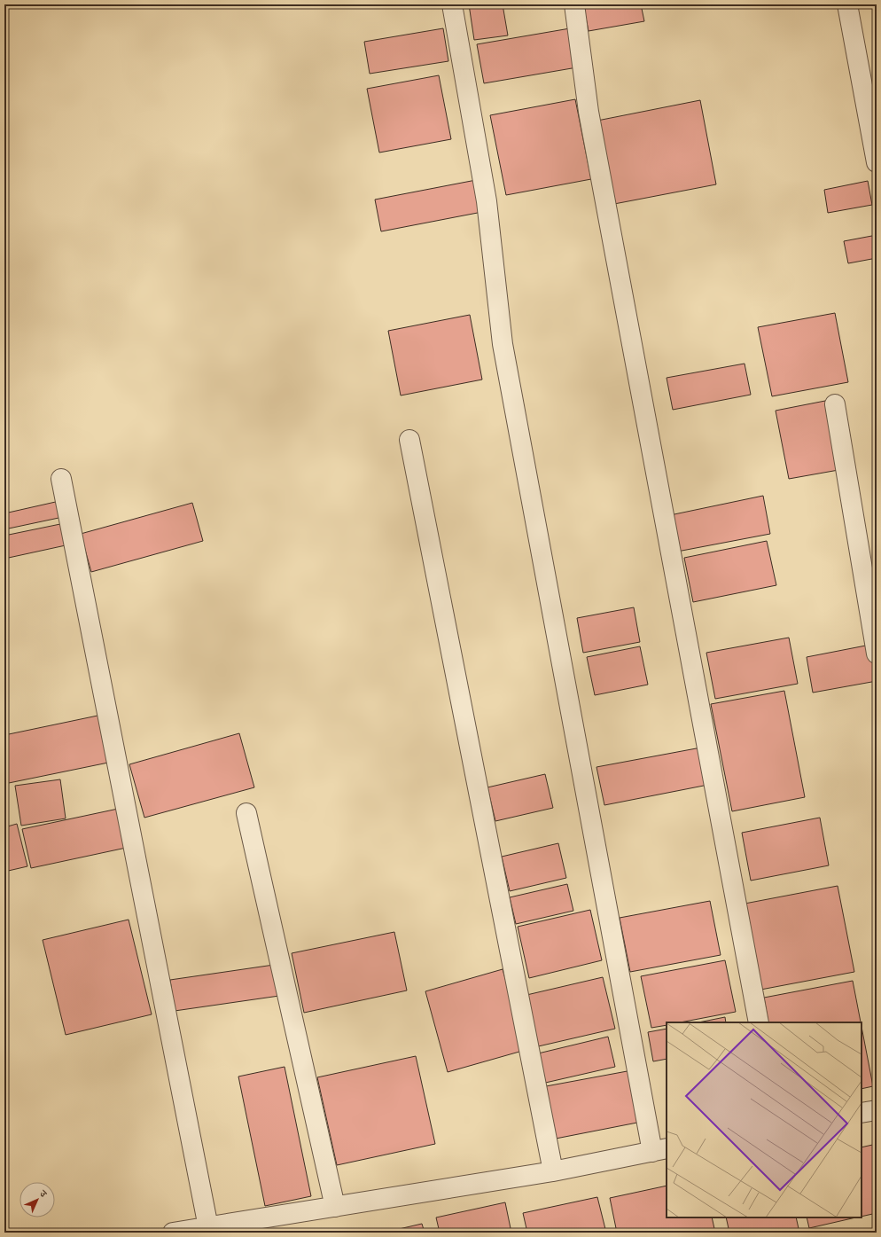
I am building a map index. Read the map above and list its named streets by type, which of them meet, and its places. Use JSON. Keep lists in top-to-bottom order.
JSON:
{
  "north": "top right"
}
